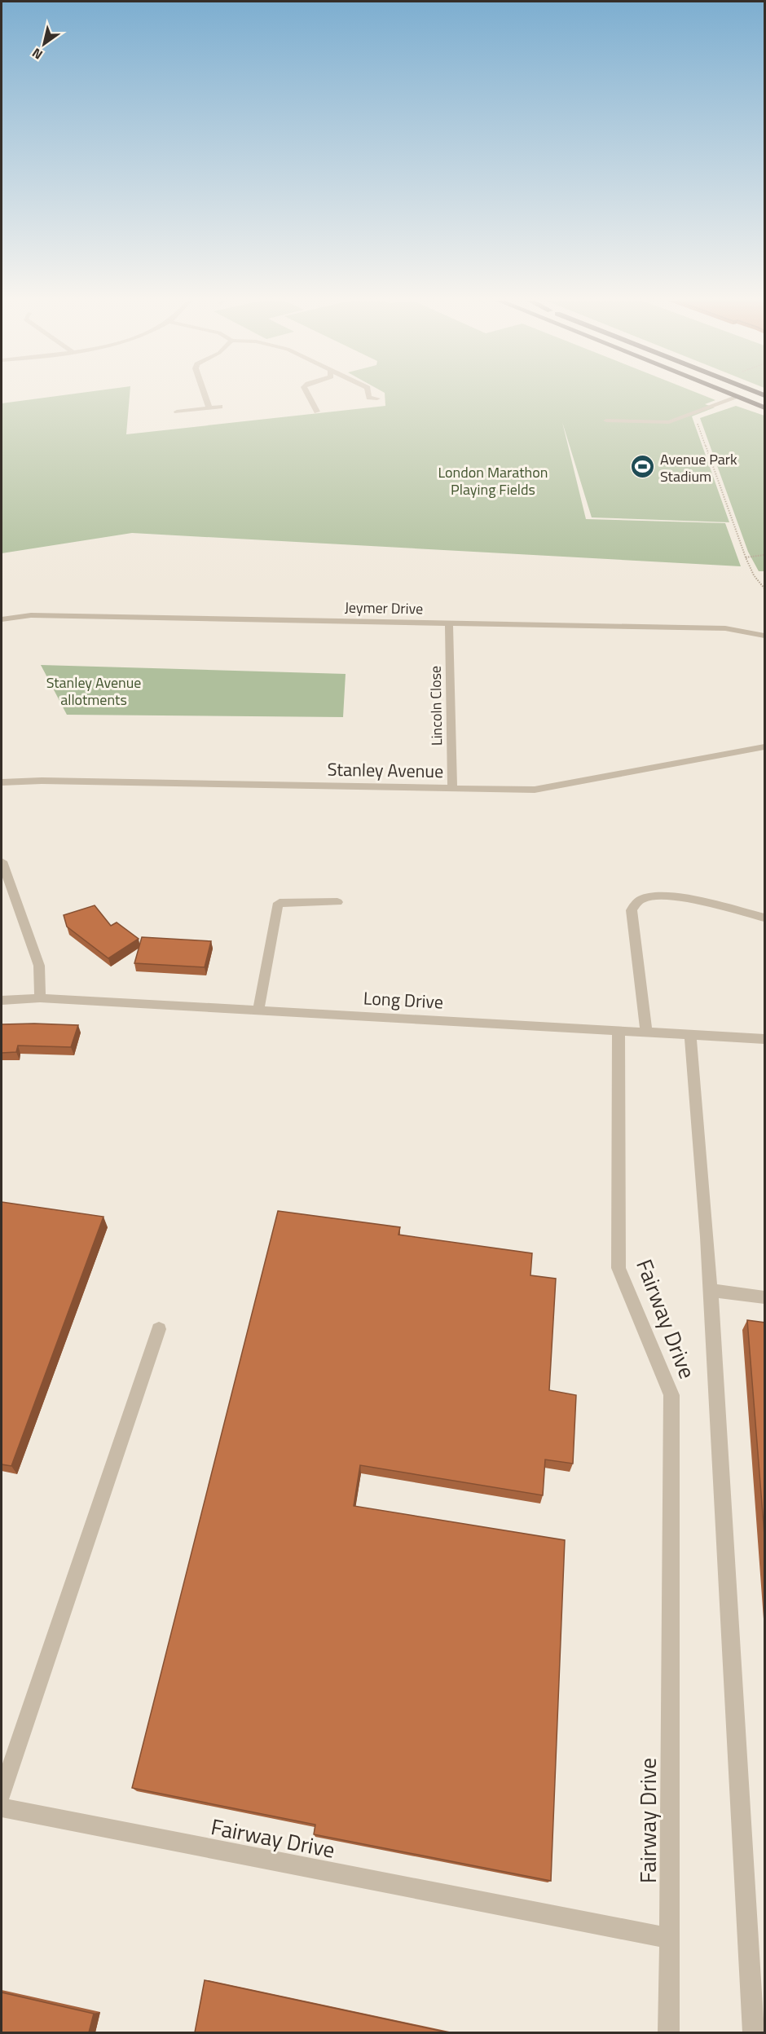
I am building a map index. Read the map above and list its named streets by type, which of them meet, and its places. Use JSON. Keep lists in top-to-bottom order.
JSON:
{
  "streets": {
    "street": [
      "Jeymer Drive",
      "Lincoln Close",
      "Stanley Avenue",
      "Long Drive",
      "Fairway Drive"
    ]
  },
  "crossings": [
    ["Jeymer Drive", "Lincoln Close"],
    ["Lincoln Close", "Stanley Avenue"],
    ["Long Drive", "Fairway Drive"]
  ],
  "parks": ["London Marathon Playing Fields", "Stanley Avenue allotments"],
  "places": {
    "sports": ["Avenue Park Stadium"]
  },
  "north": "bottom left"
}
